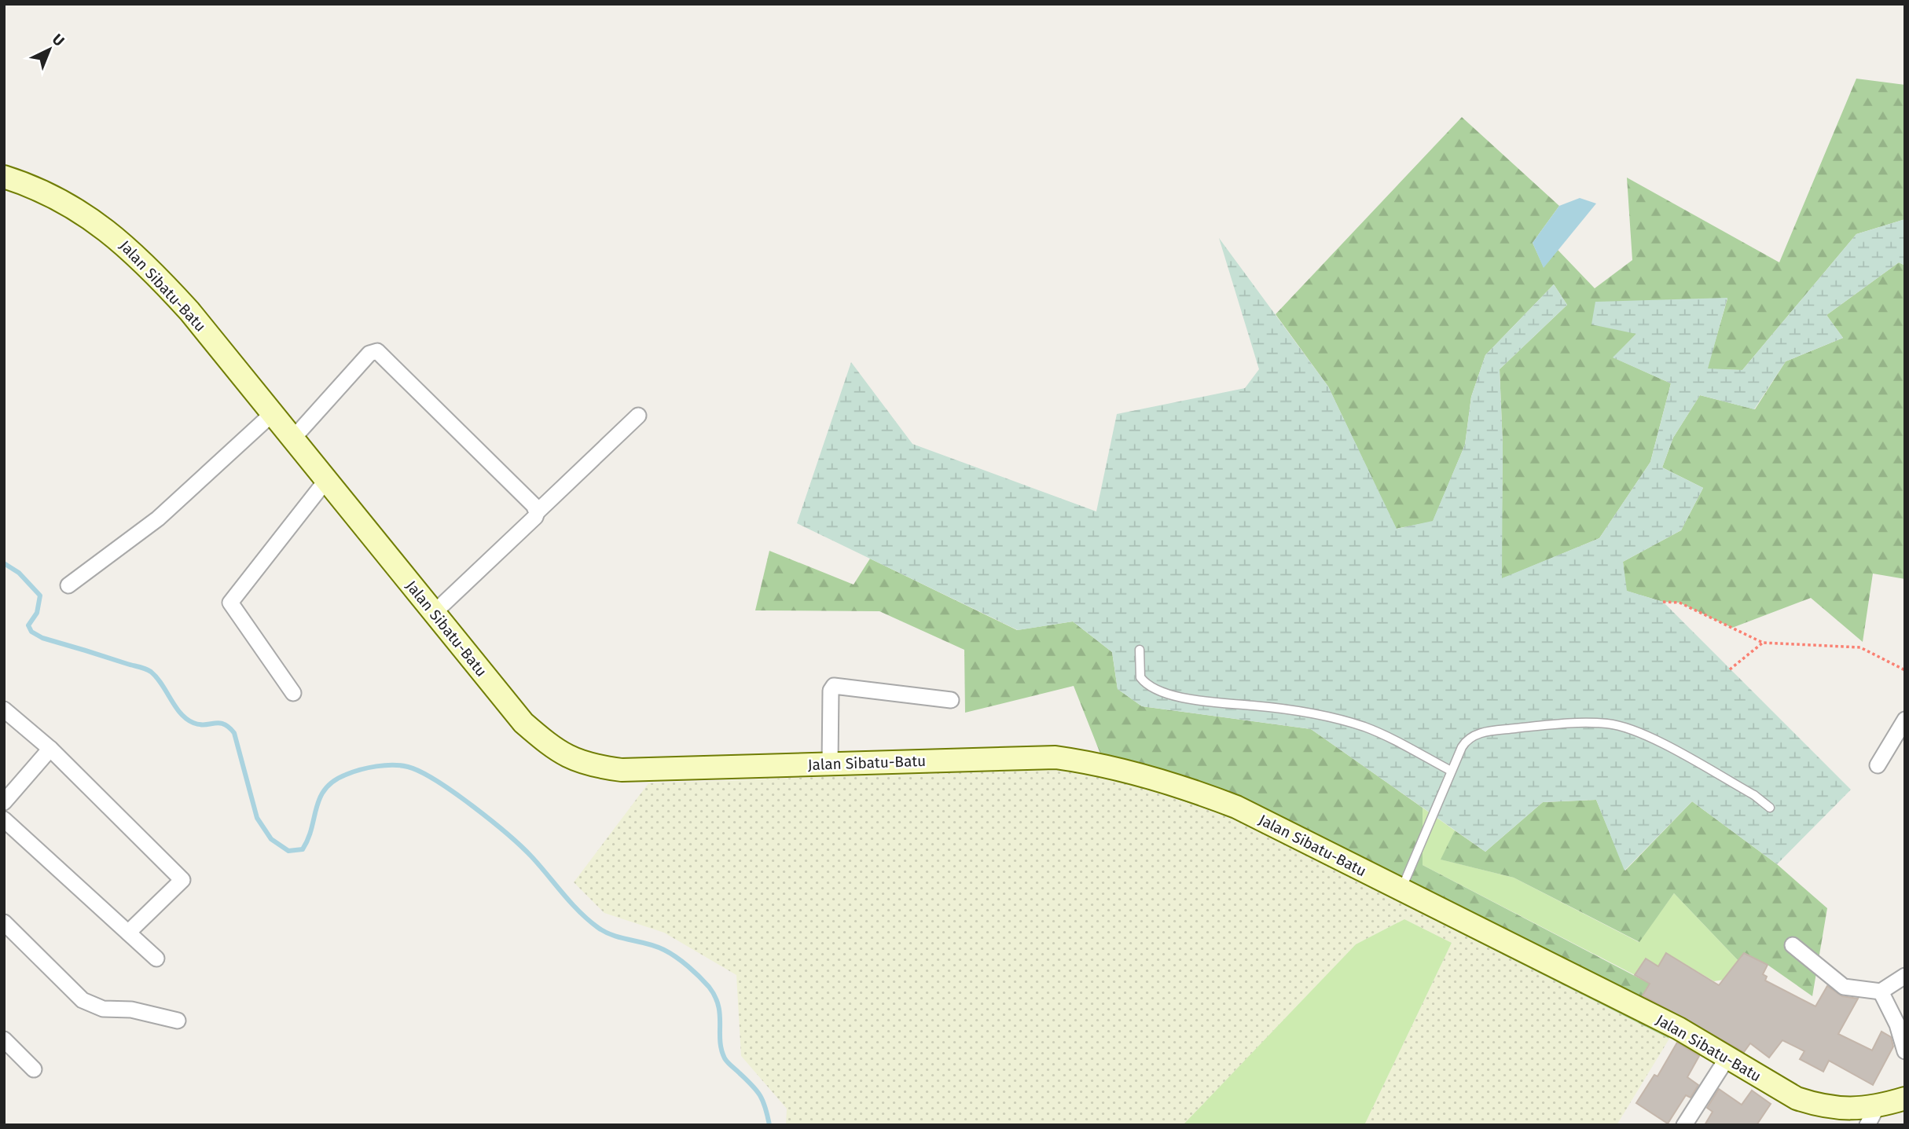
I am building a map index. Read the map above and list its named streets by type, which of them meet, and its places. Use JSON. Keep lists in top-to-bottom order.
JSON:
{
  "streets": {
    "street": ["Jalan Sibatu-Batu"]
  },
  "north": "top right"
}
